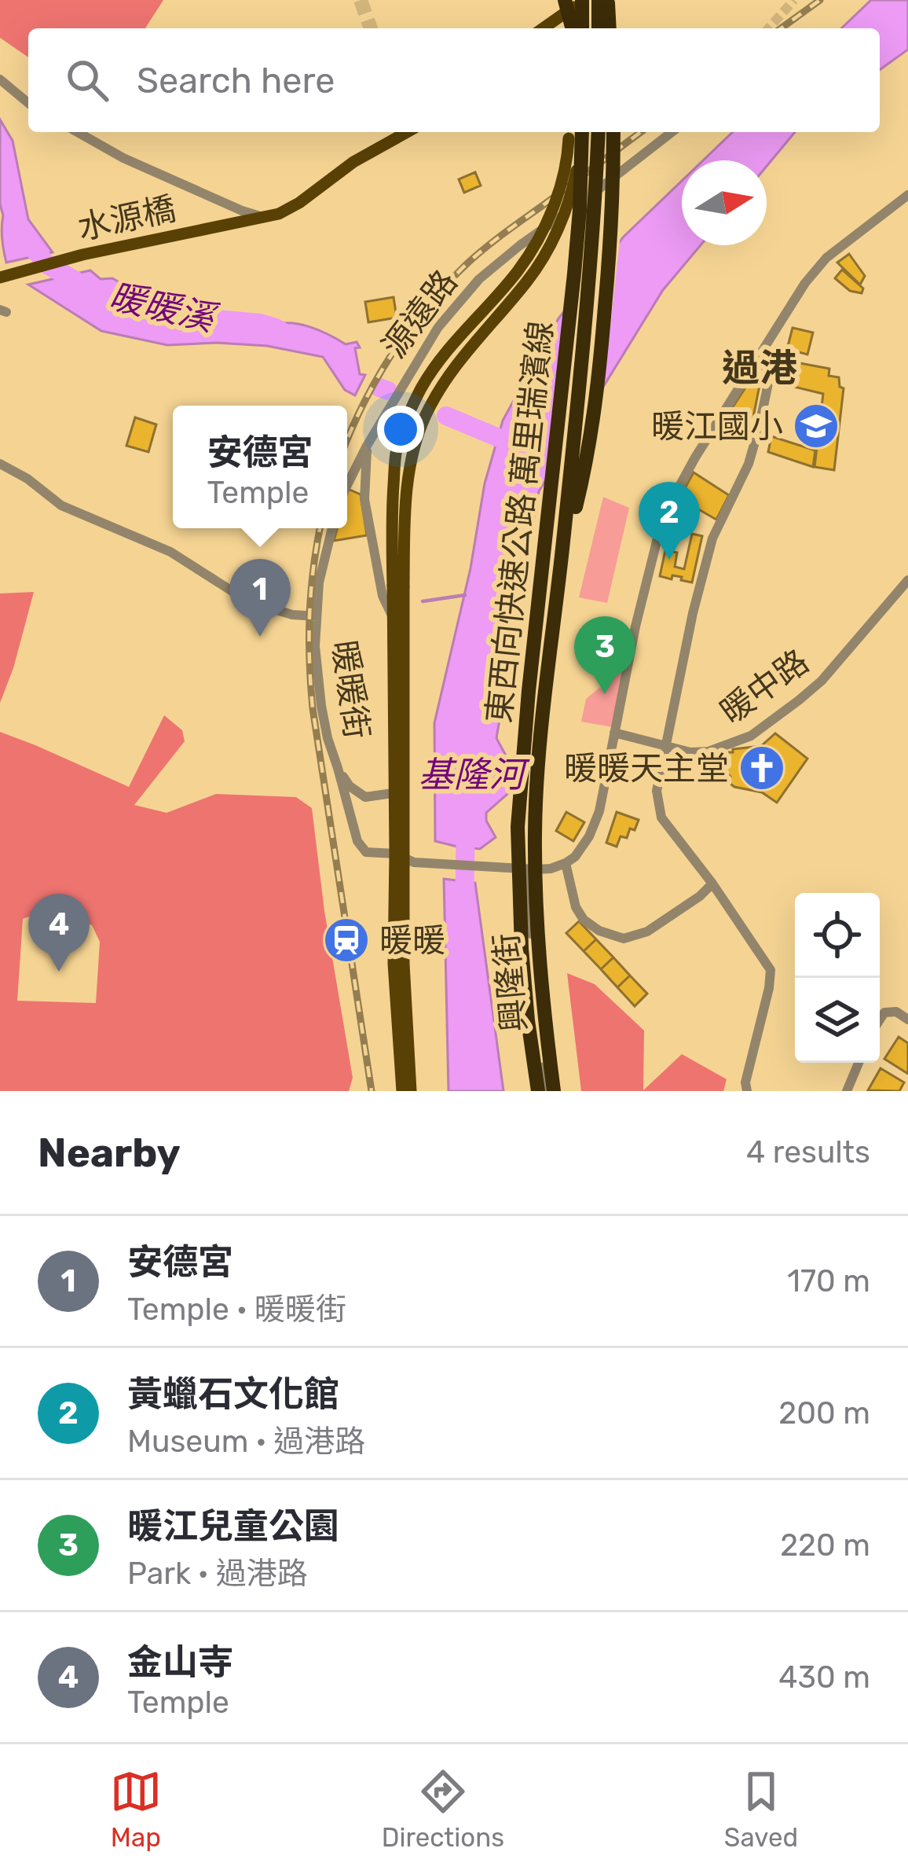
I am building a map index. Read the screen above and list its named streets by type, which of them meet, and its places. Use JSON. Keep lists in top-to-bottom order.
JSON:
{
  "streets": {
    "highway": ["東西向快速公路 萬里瑞濱線"],
    "main road": ["水源橋", "源遠路"],
    "street": ["暖中路", "暖暖街", "興隆街"]
  },
  "crossings": [
    ["源遠路", "暖暖街"]
  ],
  "districts": ["過港"],
  "water": ["暖暖溪", "基隆河"],
  "places": {
    "school or university": ["暖江國小"],
    "church": ["暖暖天主堂"],
    "station": ["暖暖"]
  },
  "north": "right",
  "page": {
    "search": "Search here",
    "popup": ["安德宮", "Temple"],
    "pins": [
      "2",
      "1",
      "3",
      "4"
    ],
    "heading": ["Nearby", "4 results"],
    "list": [
      {
        "mark": "1",
        "name": "安德宮",
        "note": "Temple · 暖暖街",
        "value": "170 m"
      },
      {
        "mark": "2",
        "name": "黃蠟石文化館",
        "note": "Museum · 過港路",
        "value": "200 m"
      },
      {
        "mark": "3",
        "name": "暖江兒童公園",
        "note": "Park · 過港路",
        "value": "220 m"
      },
      {
        "mark": "4",
        "name": "金山寺",
        "note": "Temple",
        "value": "430 m"
      }
    ],
    "nav": ["Map", "Directions", "Saved"]
  }
}
